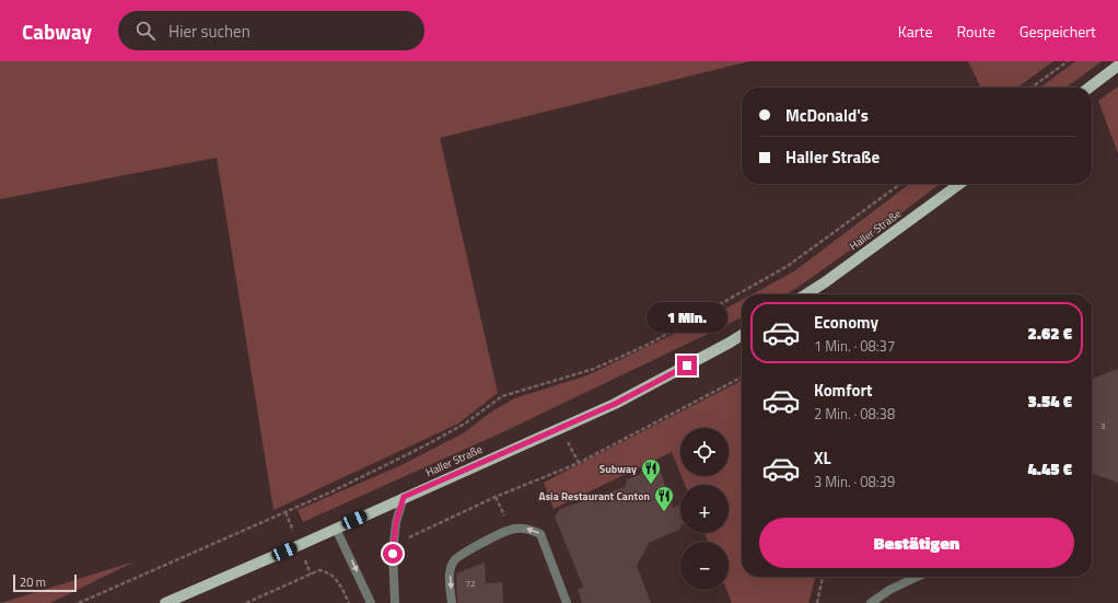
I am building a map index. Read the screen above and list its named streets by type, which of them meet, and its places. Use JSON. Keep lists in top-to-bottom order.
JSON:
{
  "streets": {
    "main road": ["Haller Straße"]
  },
  "places": {
    "restaurant": ["Subway", "Asia Restaurant Canton"]
  },
  "house_numbers": ["3", "72"],
  "scale_bar": "20 m",
  "page": {
    "header": "Cabway",
    "search": "Hier suchen",
    "nav": ["Karte", "Route", "Gespeichert"],
    "banner": ["McDonald's", "Haller Straße"],
    "bubble": "1 Min.",
    "list": [
      {
        "name": "Economy",
        "note": "1 Min. · 08:37",
        "value": "2.62 €"
      },
      {
        "name": "Komfort",
        "note": "2 Min. · 08:38",
        "value": "3.54 €"
      },
      {
        "name": "XL",
        "note": "3 Min. · 08:39",
        "value": "4.45 €"
      }
    ],
    "map_buttons": ["+", "−"],
    "buttons": "Bestätigen",
    "scale": "20 m"
  }
}
